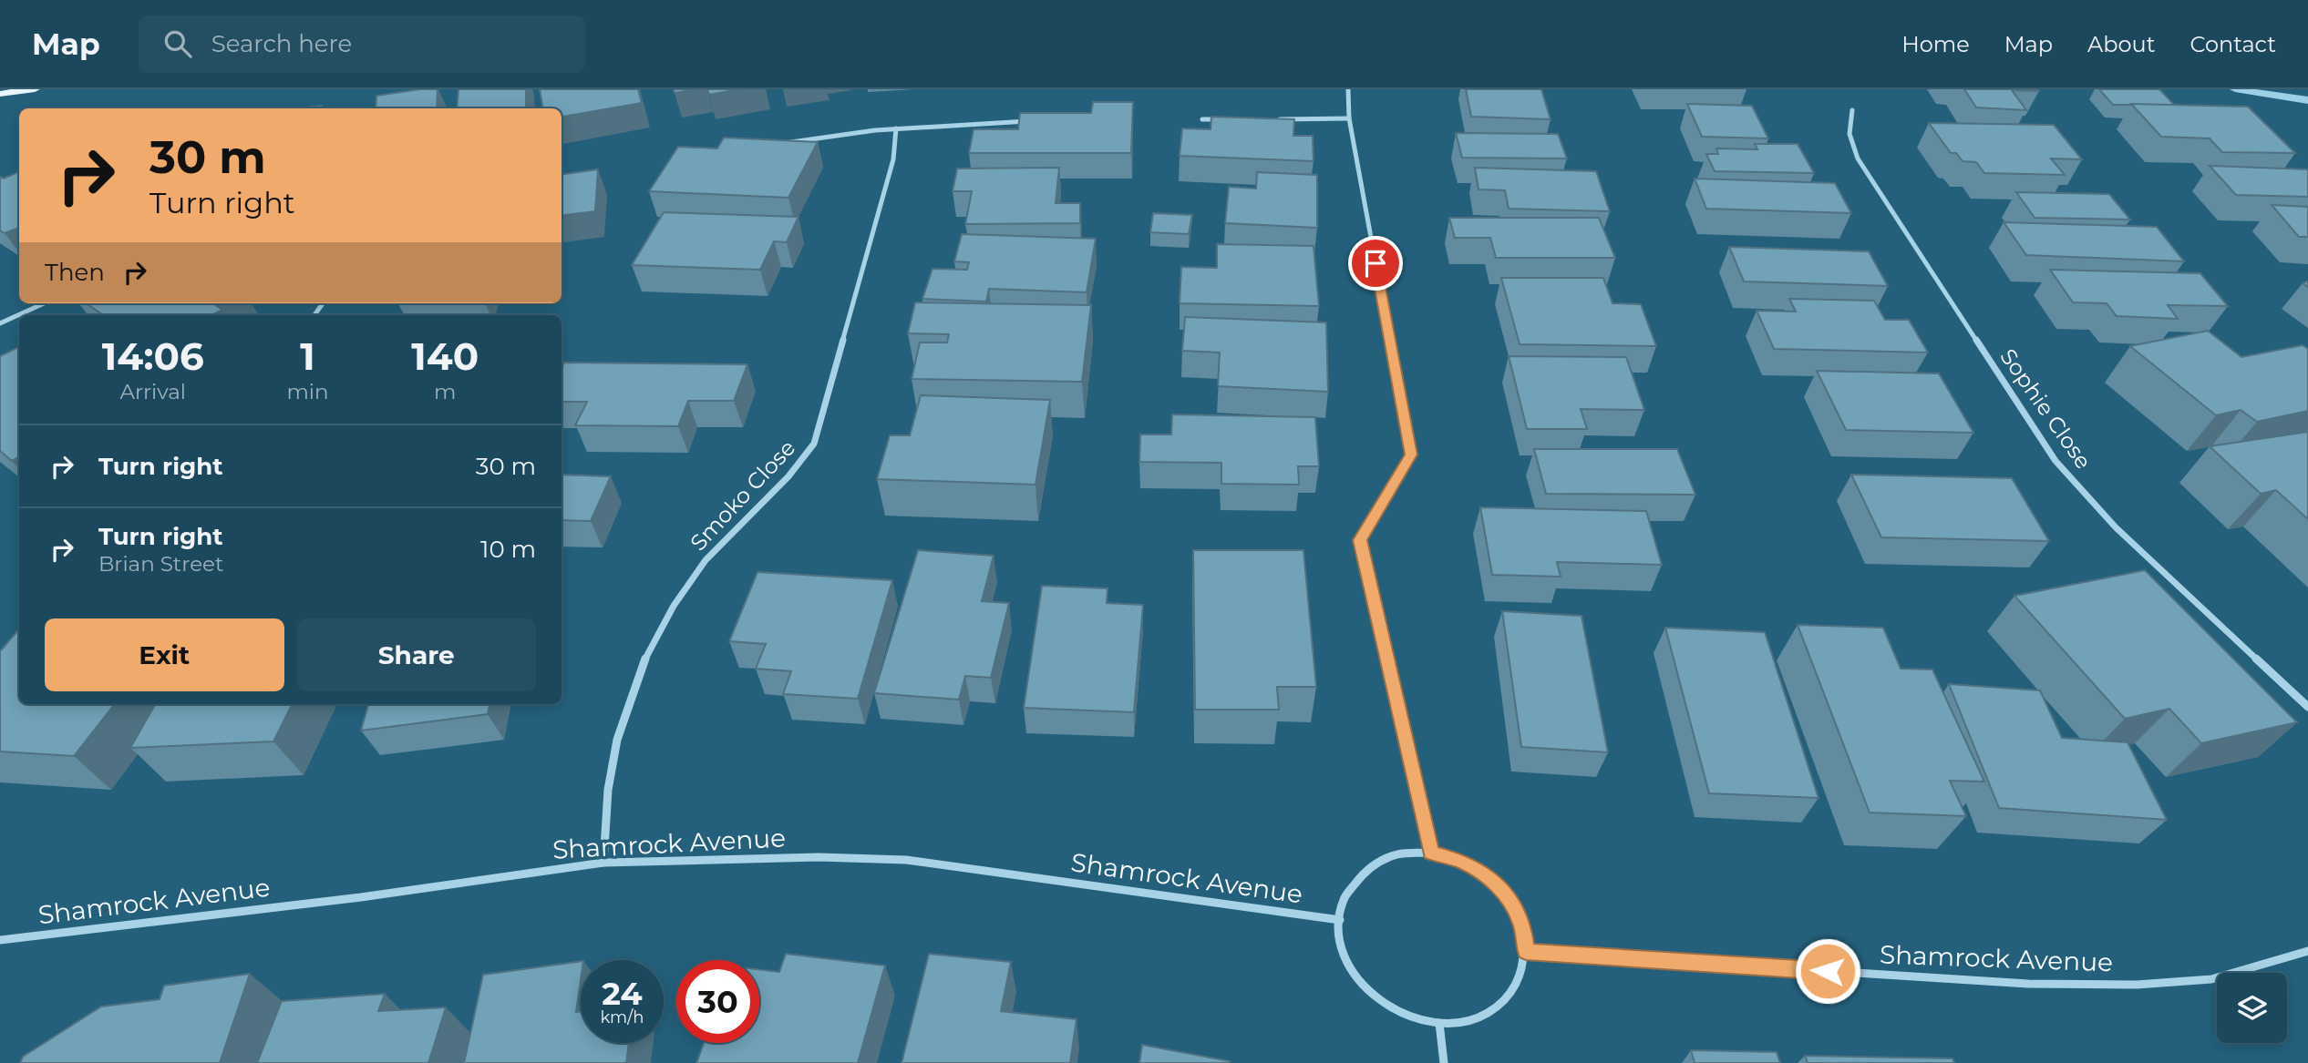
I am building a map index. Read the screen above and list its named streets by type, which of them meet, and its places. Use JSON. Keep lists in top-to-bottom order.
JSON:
{
  "streets": {
    "street": ["Sophie Close", "Smoko Close", "Shamrock Avenue"]
  },
  "crossings": [
    ["Smoko Close", "Shamrock Avenue"]
  ],
  "page": {
    "header": "Map",
    "search": "Search here",
    "nav": [
      "Home",
      "Map",
      "About",
      "Contact"
    ],
    "turn": ["30 m", "Turn right"],
    "then": "Then",
    "eta": [
      "14:06",
      "Arrival",
      "1",
      "min",
      "140",
      "m"
    ],
    "list": [
      {
        "name": "Turn right",
        "value": "30 m"
      },
      {
        "name": "Turn right",
        "note": "Brian Street",
        "value": "10 m"
      }
    ],
    "buttons": ["Exit", "Share"],
    "speed": "24 km/h",
    "limit": "30"
  }
}
